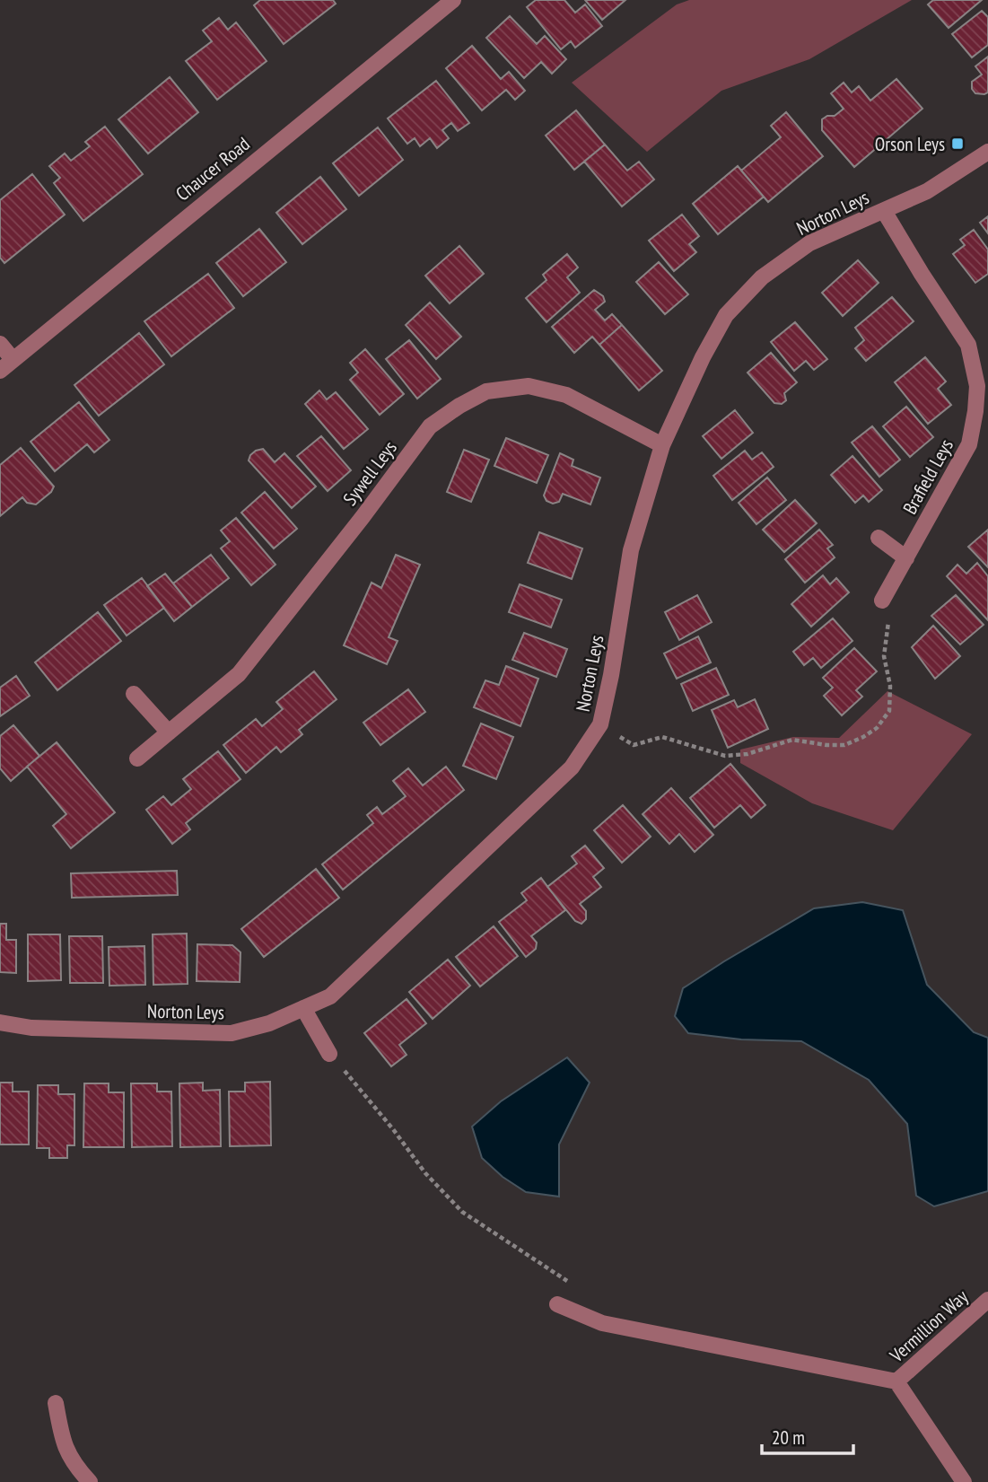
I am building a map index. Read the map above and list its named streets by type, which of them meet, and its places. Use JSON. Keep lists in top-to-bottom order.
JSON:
{
  "streets": {
    "street": [
      "Chaucer Road",
      "Norton Leys",
      "Sywell Leys",
      "Brafield Leys",
      "Vermillion Way"
    ]
  },
  "crossings": [
    ["Norton Leys", "Sywell Leys"],
    ["Norton Leys", "Brafield Leys"]
  ],
  "places": {
    "transit": ["Orson Leys"]
  },
  "scale_bar": "20 m"
}
